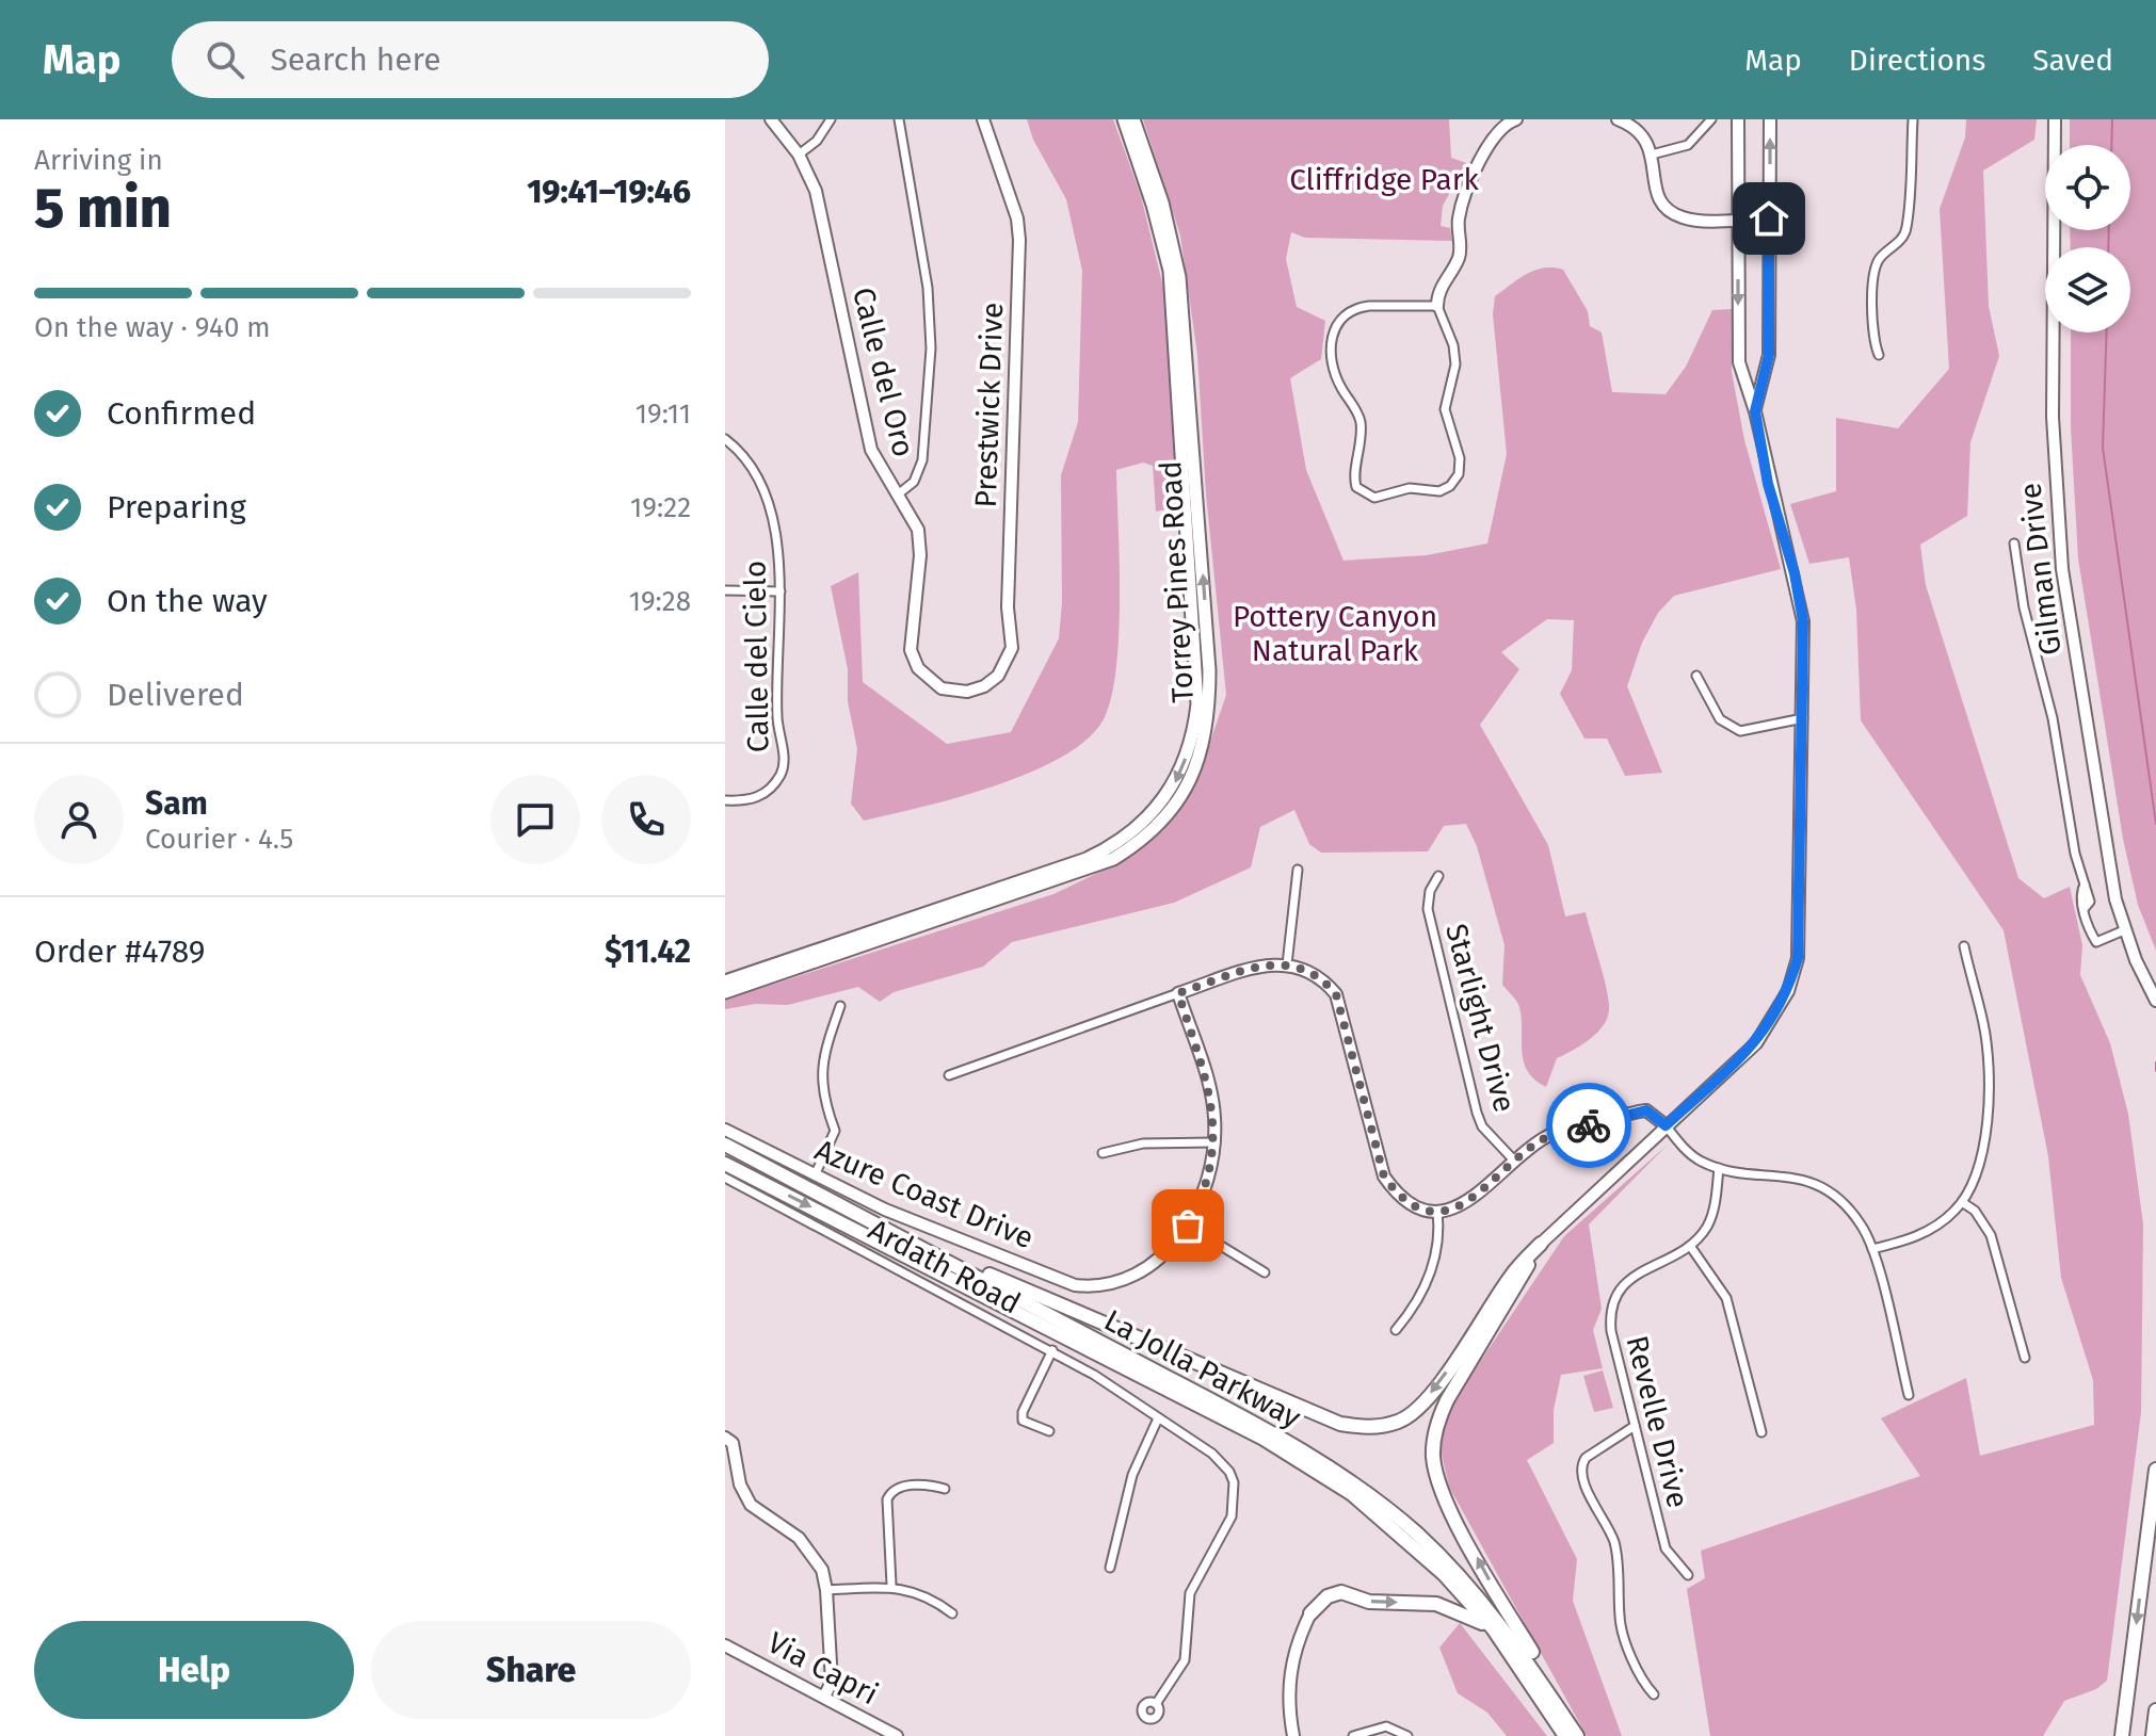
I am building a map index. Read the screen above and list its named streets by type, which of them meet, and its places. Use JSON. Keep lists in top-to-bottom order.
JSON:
{
  "streets": {
    "highway": ["La Jolla Parkway"],
    "main road": ["Torrey Pines Road"],
    "street": [
      "Calle del Oro",
      "Prestwick Drive",
      "Gilman Drive",
      "Calle del Cielo",
      "Starlight Drive",
      "Azure Coast Drive",
      "Ardath Road",
      "Revelle Drive",
      "Via Capri"
    ]
  },
  "crossings": [
    ["Calle del Oro", "Prestwick Drive"]
  ],
  "parks": ["Cliffridge Park", "Pottery Canyon Natural Park"],
  "page": {
    "header": "Map",
    "search": "Search here",
    "nav": ["Map", "Directions", "Saved"],
    "heading": ["5 min", "Arriving in", "19:41–19:46"],
    "panel": [
      "Sam",
      "Courier · 4.5",
      "Order #4789",
      "$11.42"
    ],
    "bar": "On the way · 940 m",
    "list": [
      ["Confirmed", "19:11"],
      ["Preparing", "19:22"],
      ["On the way", "19:28"],
      "Delivered"
    ],
    "buttons": ["Help", "Share"]
  }
}
